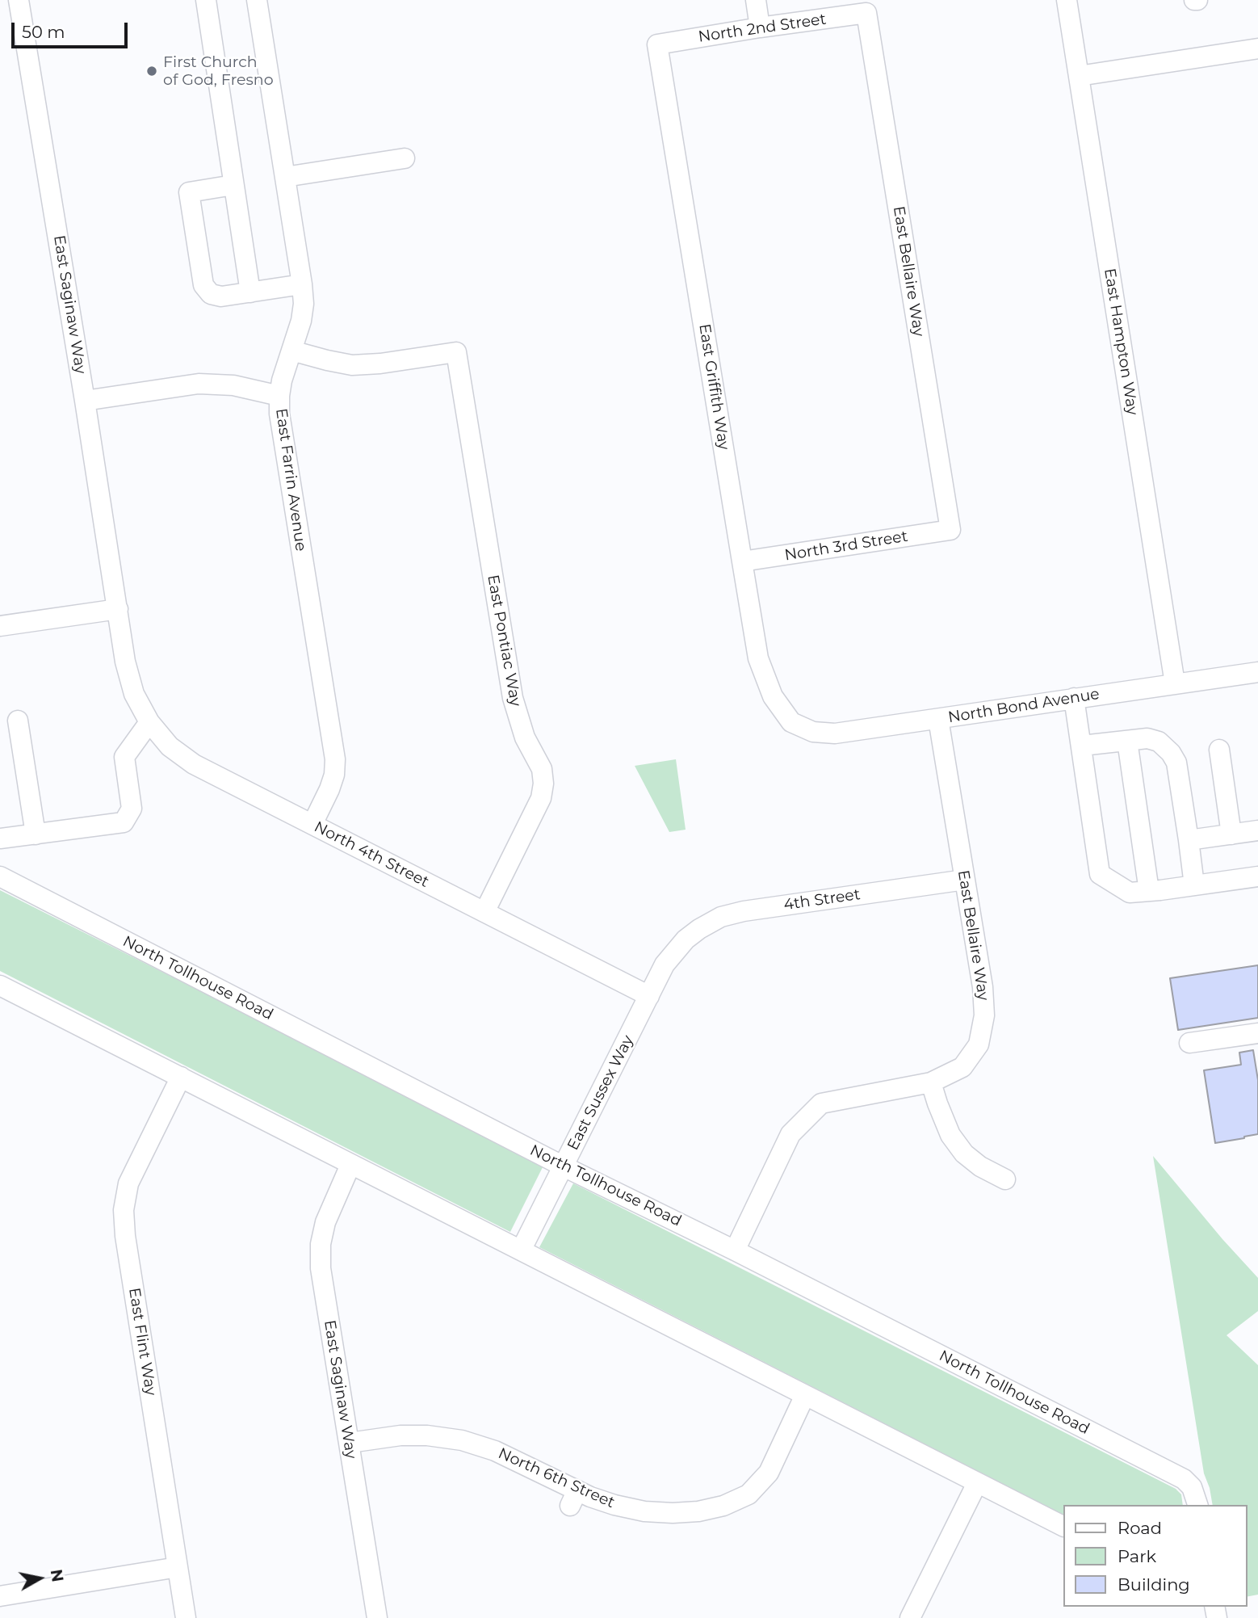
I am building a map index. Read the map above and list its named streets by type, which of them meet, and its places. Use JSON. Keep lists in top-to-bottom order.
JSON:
{
  "streets": {
    "street": [
      "North 2nd Street",
      "East Bellaire Way",
      "East Saginaw Way",
      "East Hampton Way",
      "East Griffith Way",
      "East Farrin Avenue",
      "North 3rd Street",
      "East Pontiac Way",
      "North Bond Avenue",
      "North 4th Street",
      "4th Street",
      "North Tollhouse Road",
      "East Sussex Way",
      "East Flint Way",
      "North 6th Street"
    ]
  },
  "crossings": [
    ["North 2nd Street", "East Bellaire Way"],
    ["North 2nd Street", "East Griffith Way"],
    ["East Bellaire Way", "North 3rd Street"],
    ["East Bellaire Way", "North Bond Avenue"],
    ["East Bellaire Way", "4th Street"],
    ["East Bellaire Way", "North Tollhouse Road"],
    ["East Saginaw Way", "North 4th Street"],
    ["East Saginaw Way", "North 6th Street"],
    ["East Hampton Way", "North Bond Avenue"],
    ["East Griffith Way", "North 3rd Street"],
    ["East Griffith Way", "North Bond Avenue"],
    ["East Farrin Avenue", "East Pontiac Way"],
    ["East Farrin Avenue", "North 4th Street"],
    ["East Pontiac Way", "North 4th Street"],
    ["North 4th Street", "4th Street"],
    ["North 4th Street", "East Sussex Way"],
    ["4th Street", "East Sussex Way"],
    ["North Tollhouse Road", "East Sussex Way"]
  ],
  "places": ["First Church of God, Fresno"],
  "legend": ["Road", "Park", "Building"],
  "scale_bar": "50 m",
  "north": "right"
}
